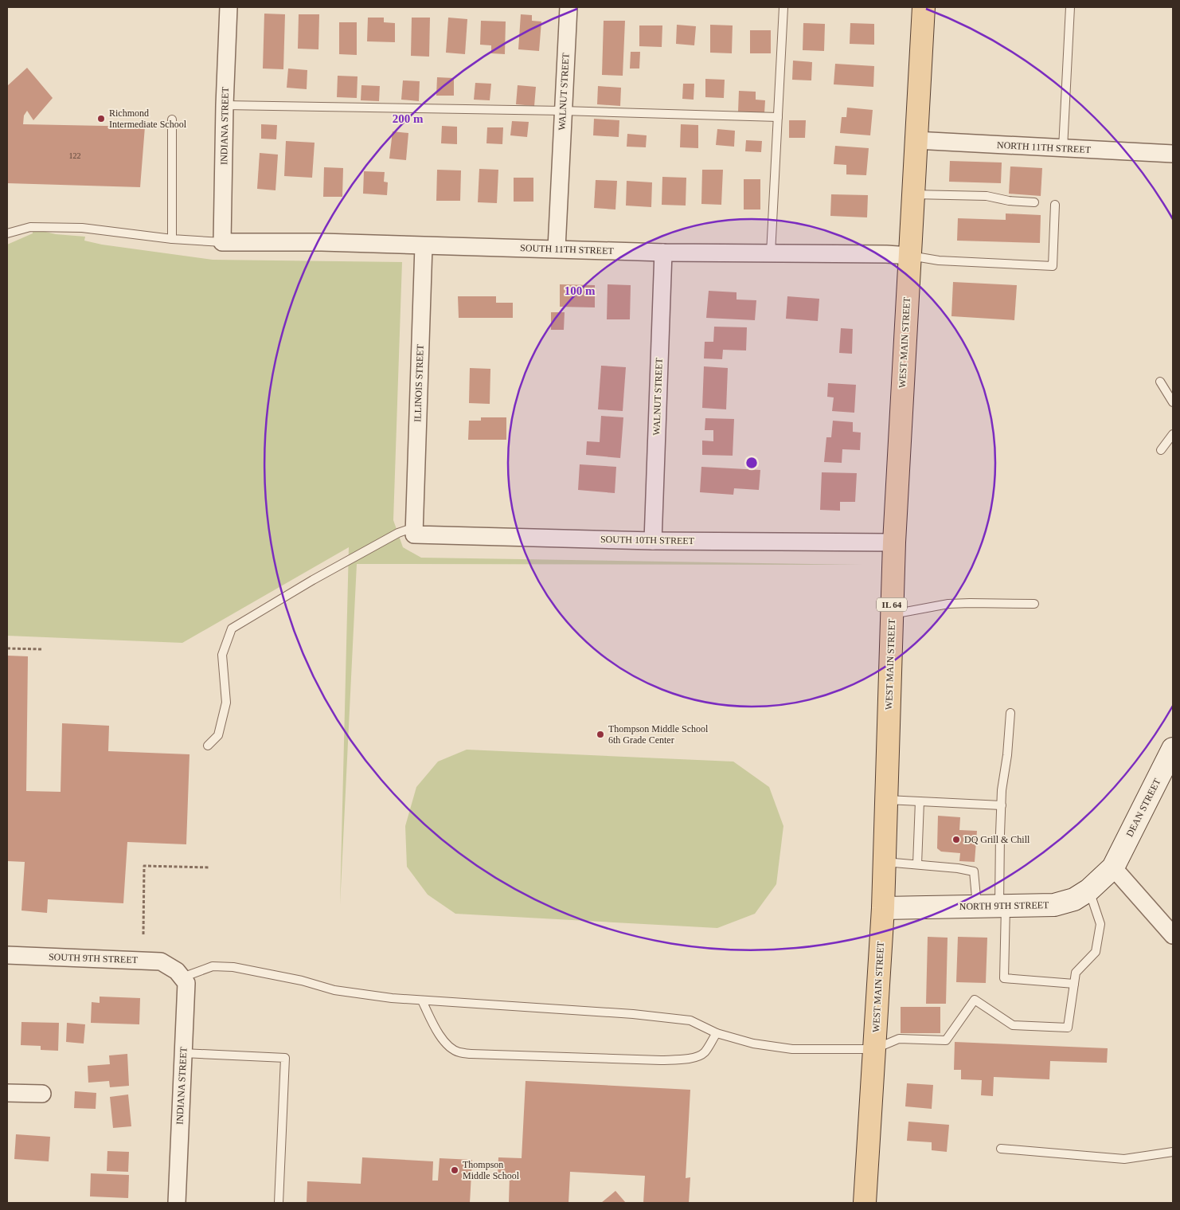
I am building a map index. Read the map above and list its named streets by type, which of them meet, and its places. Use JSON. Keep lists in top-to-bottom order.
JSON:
{
  "streets": {
    "main road": ["WEST MAIN STREET", "IL 64"],
    "street": [
      "WALNUT STREET",
      "INDIANA STREET",
      "NORTH 11TH STREET",
      "SOUTH 11TH STREET",
      "ILLINOIS STREET",
      "SOUTH 10TH STREET",
      "DEAN STREET",
      "NORTH 9TH STREET",
      "SOUTH 9TH STREET"
    ]
  },
  "crossings": [
    ["WALNUT STREET", "SOUTH 11TH STREET"],
    ["WALNUT STREET", "SOUTH 10TH STREET"],
    ["INDIANA STREET", "SOUTH 11TH STREET"],
    ["INDIANA STREET", "SOUTH 9TH STREET"],
    ["NORTH 11TH STREET", "WEST MAIN STREET"],
    ["SOUTH 11TH STREET", "WEST MAIN STREET"],
    ["SOUTH 11TH STREET", "ILLINOIS STREET"],
    ["WEST MAIN STREET", "SOUTH 10TH STREET"],
    ["WEST MAIN STREET", "NORTH 9TH STREET"],
    ["ILLINOIS STREET", "SOUTH 10TH STREET"],
    ["DEAN STREET", "NORTH 9TH STREET"]
  ],
  "places": [
    "Richmond Intermediate School",
    "Thompson Middle School 6th Grade Center",
    "DQ Grill & Chill",
    "Thompson Middle School"
  ],
  "house_numbers": ["122"],
  "rings": ["200 m", "100 m"]
}
